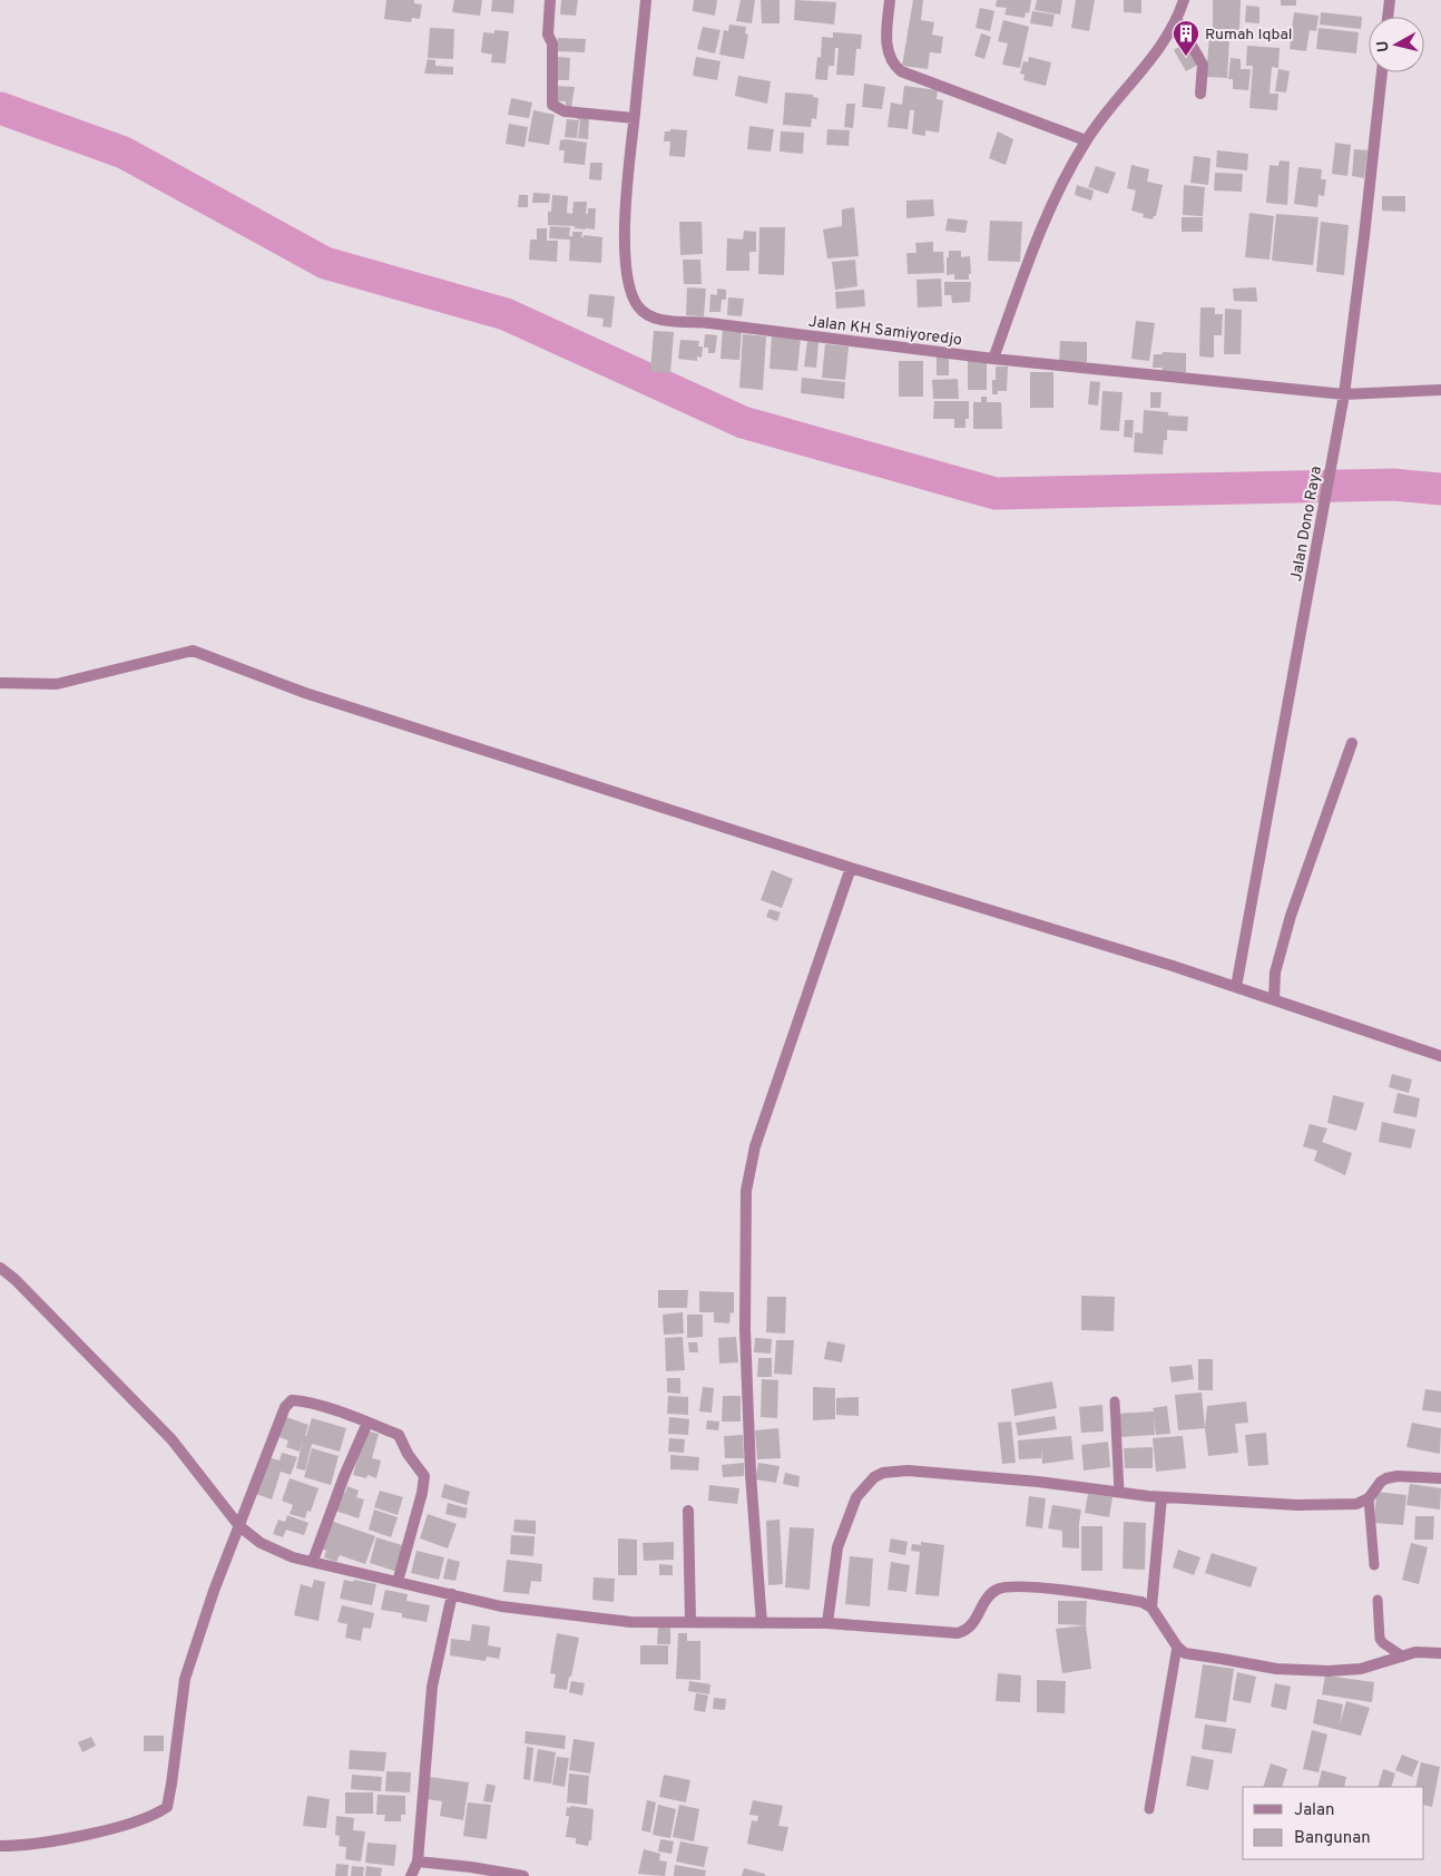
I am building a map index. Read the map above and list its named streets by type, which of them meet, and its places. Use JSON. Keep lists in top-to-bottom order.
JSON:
{
  "streets": {
    "street": ["Jalan KH Samiyoredjo", "Jalan Dono Raya"]
  },
  "crossings": [
    ["Jalan KH Samiyoredjo", "Jalan Dono Raya"]
  ],
  "places": {
    "building": ["Rumah Iqbal"]
  },
  "legend": ["Jalan", "Bangunan"],
  "north": "left"
}
